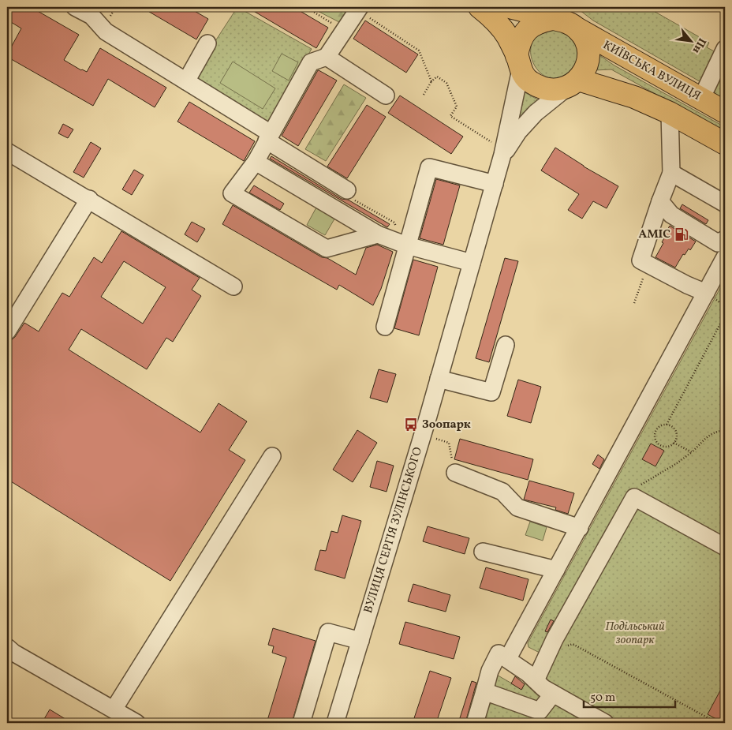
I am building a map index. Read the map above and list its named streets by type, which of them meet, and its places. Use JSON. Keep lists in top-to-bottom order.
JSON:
{
  "streets": {
    "main road": ["КИЇВСЬКА ВУЛИЦЯ"],
    "street": ["ВУЛИЦЯ СЕРГІЯ ЗУЛІНСЬКОГО"]
  },
  "crossings": [
    ["КИЇВСЬКА ВУЛИЦЯ", "ВУЛИЦЯ СЕРГІЯ ЗУЛІНСЬКОГО"]
  ],
  "parks": ["Подільський зоопарк"],
  "places": {
    "fuel station": ["АМІС"],
    "bus stop": ["Зоопарк"]
  },
  "scale_bar": "50 m",
  "north": "bottom right"
}
